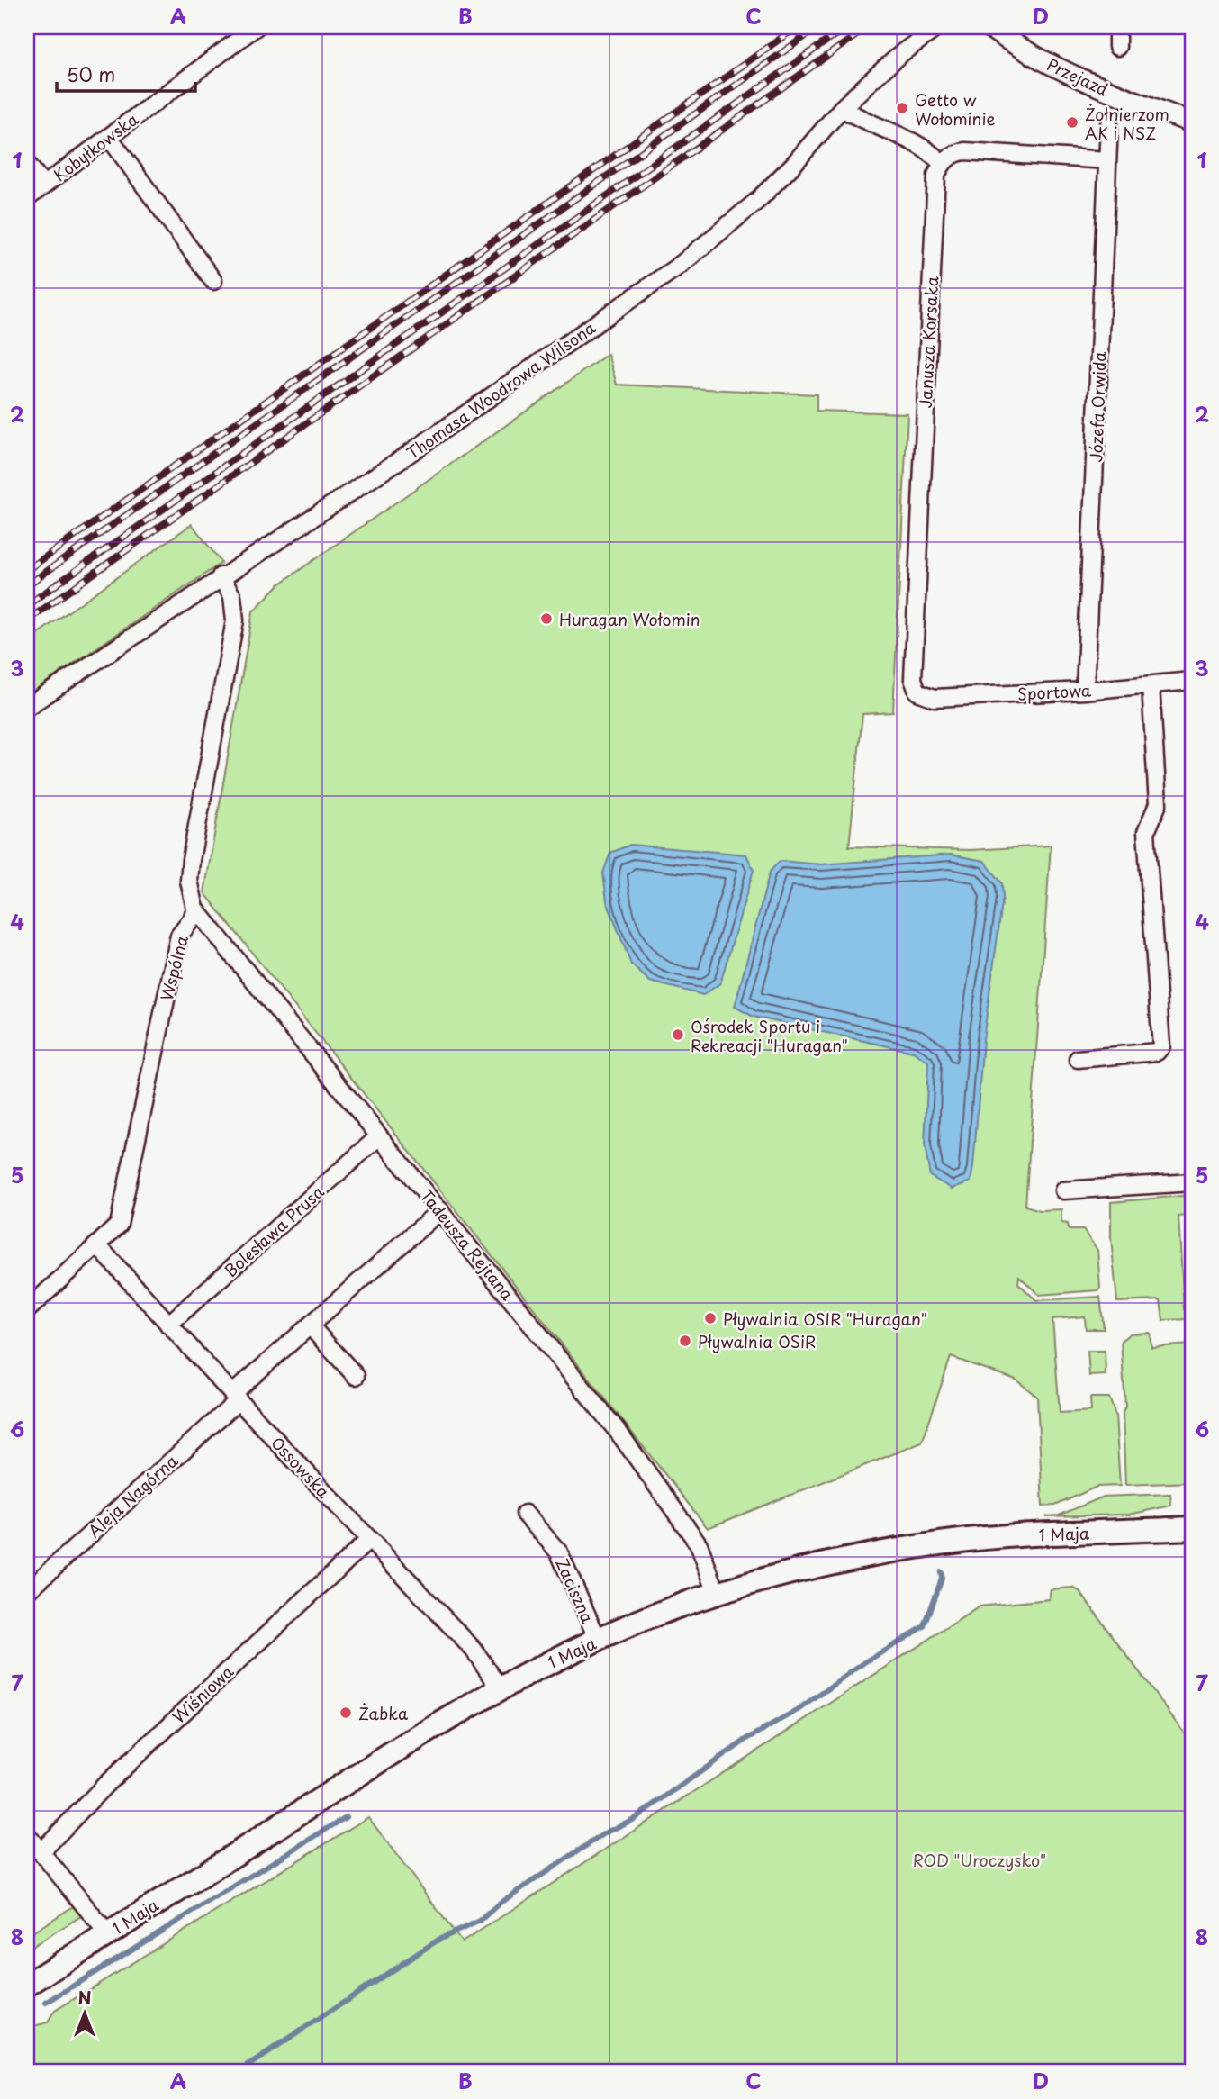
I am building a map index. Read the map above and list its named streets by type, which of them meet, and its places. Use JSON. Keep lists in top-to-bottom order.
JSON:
{
  "streets": {
    "main road": ["1 Maja"],
    "street": [
      "Przejazd",
      "Kobyłkowska",
      "Janusza Korsaka",
      "Thomasa Woodrowa Wilsona",
      "Józefa Orwida",
      "Sportowa",
      "Wspólna",
      "Bolesława Prusa",
      "Tadeusza Rejtana",
      "Ossowska",
      "Aleja Nagórna",
      "Zaciszna",
      "Wiśniowa"
    ]
  },
  "crossings": [
    ["Janusza Korsaka", "Sportowa"],
    ["Józefa Orwida", "Sportowa"],
    ["Wspólna", "Tadeusza Rejtana"],
    ["Wspólna", "Ossowska"],
    ["Bolesława Prusa", "Tadeusza Rejtana"],
    ["Bolesława Prusa", "Ossowska"],
    ["Tadeusza Rejtana", "Aleja Nagórna"],
    ["Tadeusza Rejtana", "1 Maja"],
    ["Ossowska", "Aleja Nagórna"],
    ["Ossowska", "1 Maja"],
    ["Ossowska", "Wiśniowa"],
    ["1 Maja", "Zaciszna"]
  ],
  "parks": ["ROD \"Uroczysko\""],
  "places": [
    "Getto w Wołominie",
    "Żołnierzom AK i NSZ",
    "Huragan Wołomin",
    "Ośrodek Sportu i Rekreacji \"Huragan\"",
    "Pływalnia OSIR \"Huragan\"",
    "Pływalnia OSiR",
    "Żabka"
  ],
  "scale_bar": "50 m",
  "north": "top",
  "grid": {
    "columns": [
      "A",
      "B",
      "C",
      "D"
    ],
    "rows": [
      "1",
      "2",
      "3",
      "4",
      "5",
      "6",
      "7",
      "8"
    ]
  }
}
